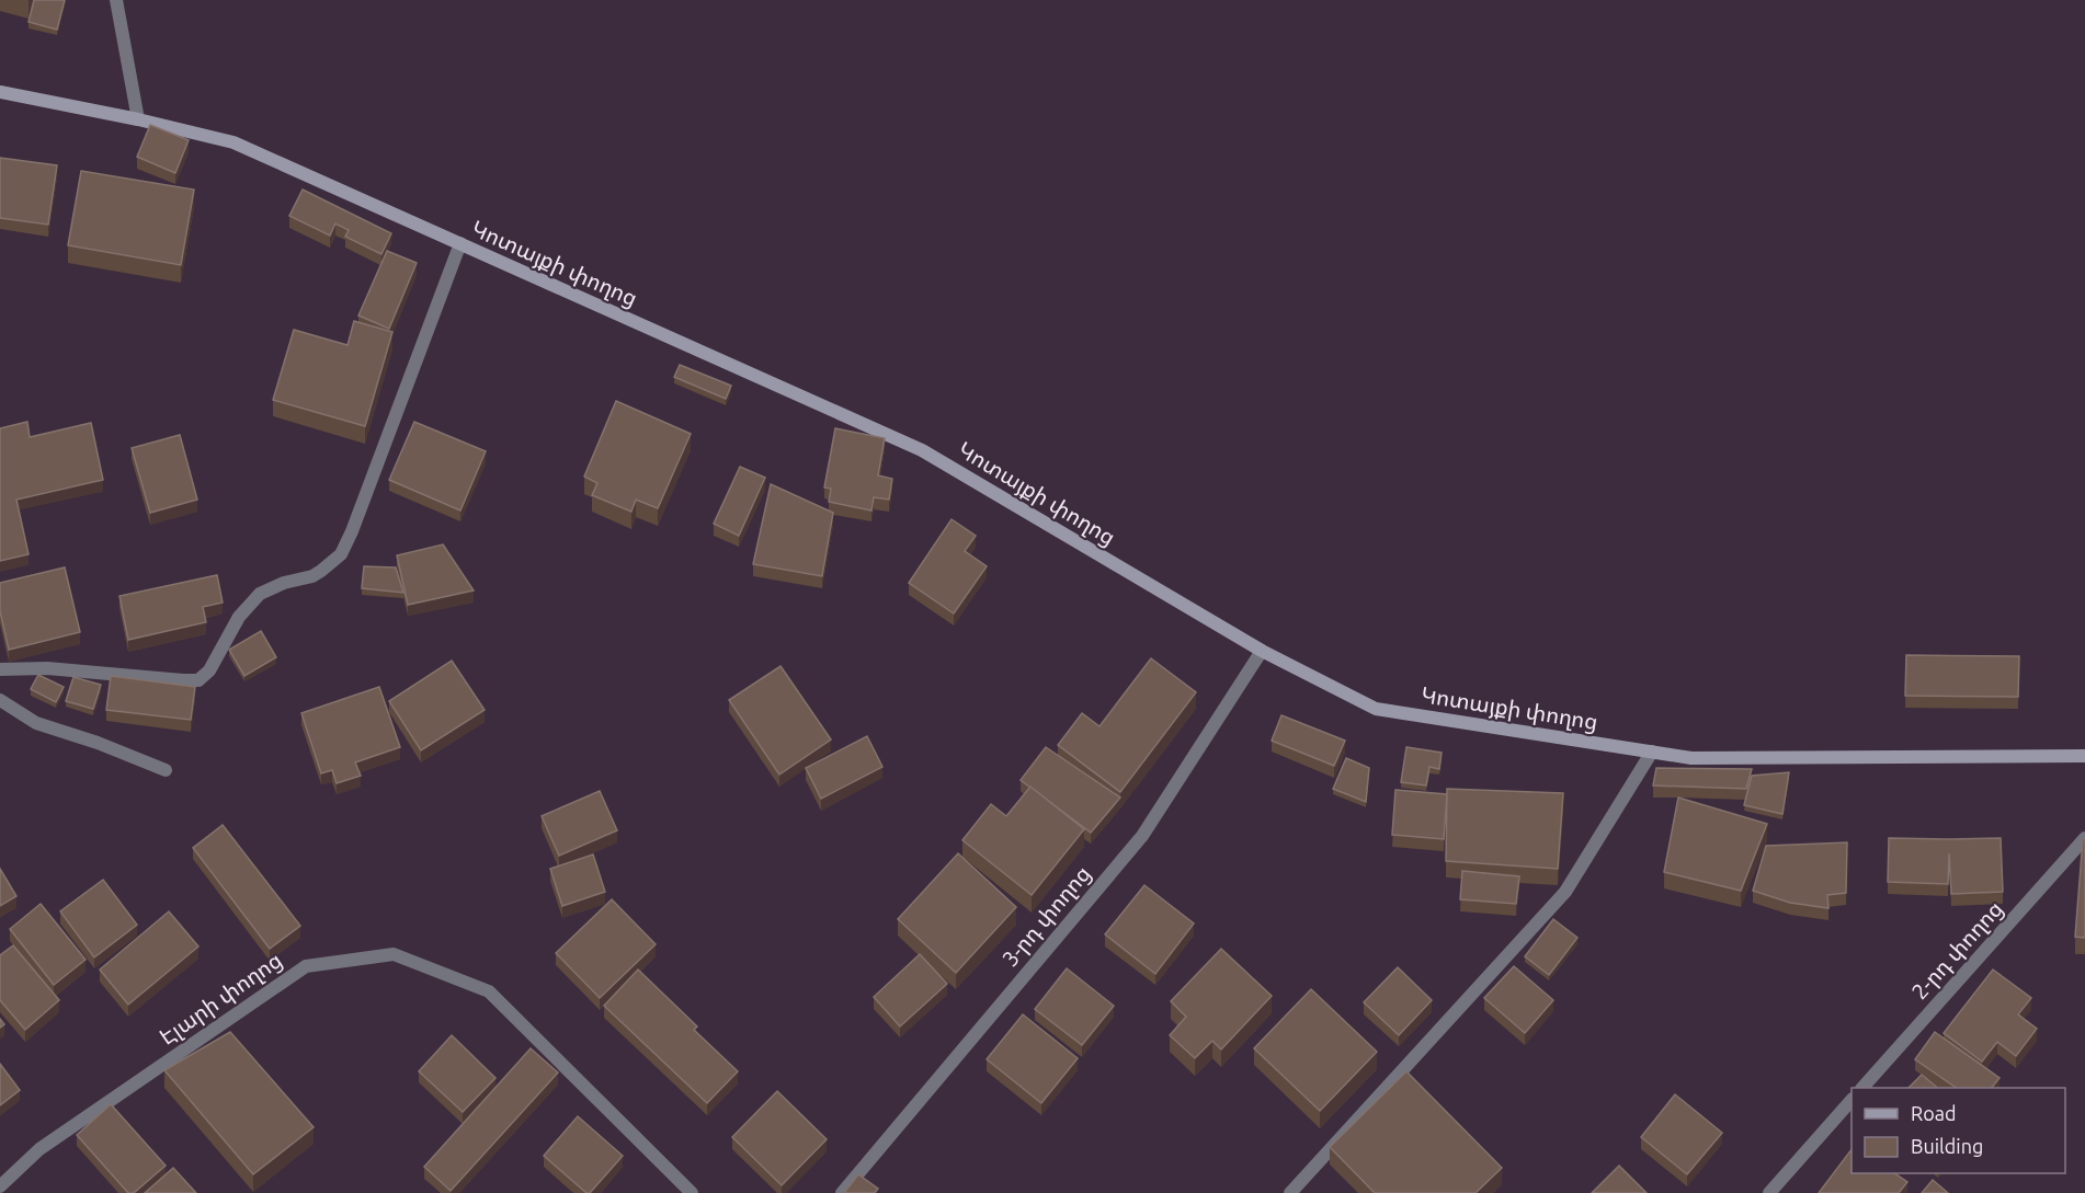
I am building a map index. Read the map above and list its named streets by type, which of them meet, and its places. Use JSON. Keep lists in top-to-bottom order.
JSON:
{
  "streets": {
    "main road": ["Կոտայքի փողոց"],
    "street": ["3-րդ փողոց", "2-րդ փողոց", "Էլարի փողոց"]
  },
  "crossings": [
    ["Կոտայքի փողոց", "3-րդ փողոց"]
  ],
  "legend": ["Road", "Building"]
}
